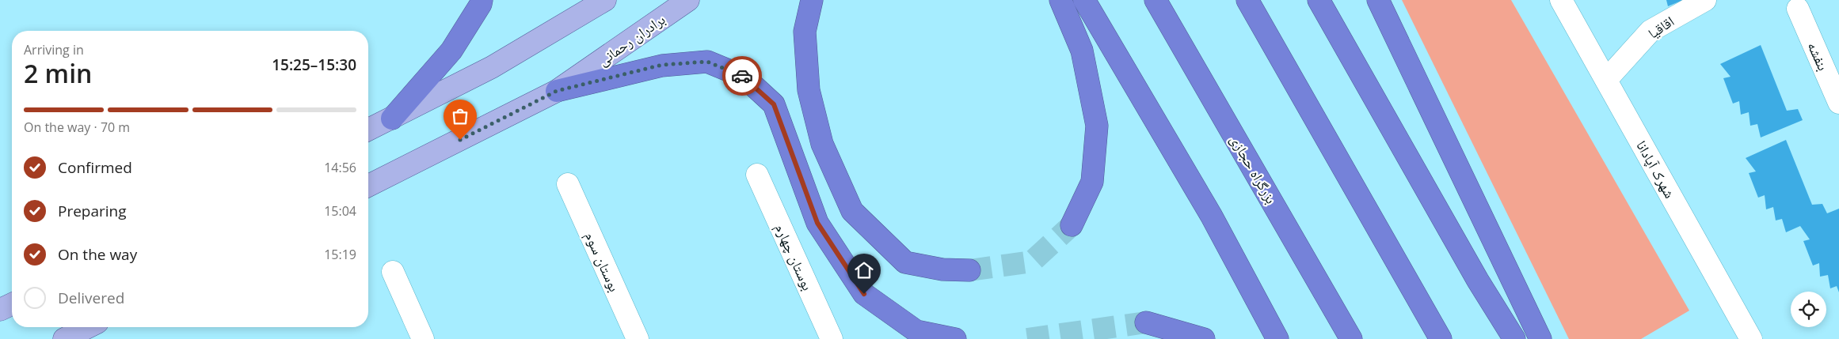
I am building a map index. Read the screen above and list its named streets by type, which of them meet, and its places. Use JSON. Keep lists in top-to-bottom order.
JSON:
{
  "streets": {
    "highway": ["بزرگراه حجازی"],
    "main road": ["برادران رحمانی"],
    "street": [
      "اقاقیا",
      "بنفشه",
      "شهرک آپادانا",
      "بوستان چهارم",
      "بوستان سوم"
    ]
  },
  "crossings": [
    ["اقاقیا", "شهرک آپادانا"]
  ],
  "page": {
    "heading": ["2 min", "Arriving in", "15:25–15:30"],
    "bar": "On the way · 70 m",
    "list": [
      ["Confirmed", "14:56"],
      ["Preparing", "15:04"],
      ["On the way", "15:19"],
      "Delivered"
    ]
  }
}
